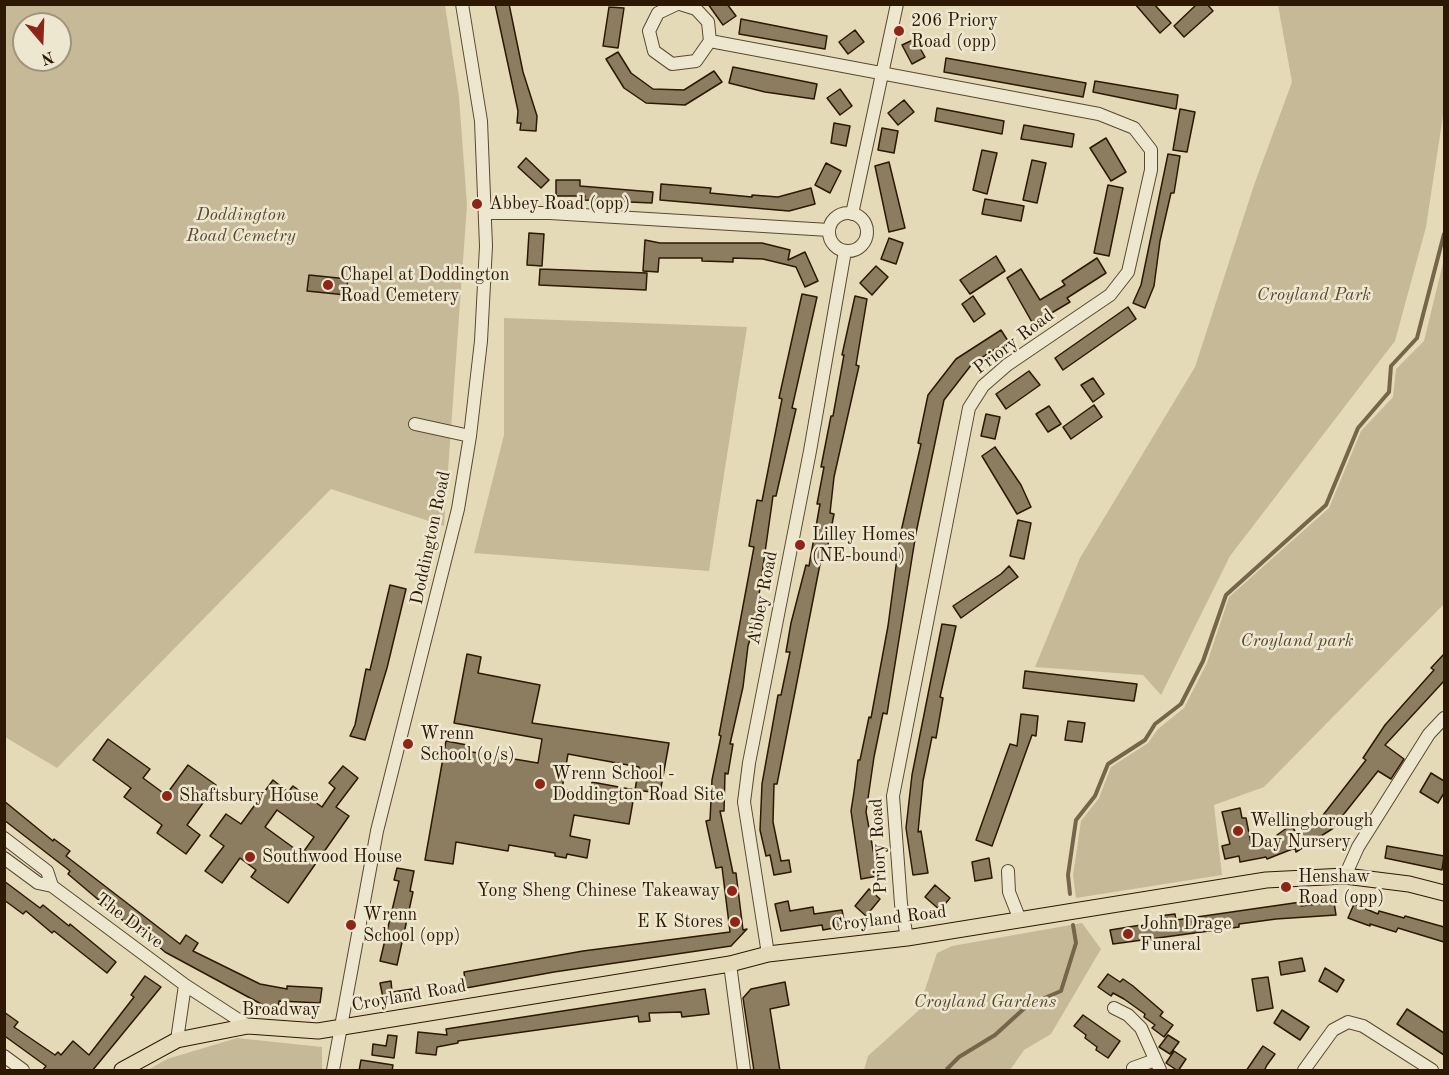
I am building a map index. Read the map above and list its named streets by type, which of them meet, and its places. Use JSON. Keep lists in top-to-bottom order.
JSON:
{
  "streets": {
    "main road": ["Croyland Road", "Broadway"],
    "street": [
      "Priory Road",
      "Doddington Road",
      "Abbey Road",
      "The Drive"
    ]
  },
  "crossings": [
    ["Priory Road", "Croyland Road"],
    ["Doddington Road", "Croyland Road"],
    ["Doddington Road", "Broadway"],
    ["Abbey Road", "Croyland Road"],
    ["Croyland Road", "Broadway"],
    ["The Drive", "Broadway"]
  ],
  "parks": [
    "Doddington Road Cemetry",
    "Croyland Park",
    "Croyland park",
    "Croyland Gardens"
  ],
  "places": [
    "206 Priory Road (opp)",
    "Abbey Road (opp)",
    "Chapel at Doddington Road Cemetery",
    "Lilley Homes (NE-bound)",
    "Wrenn School (o/s)",
    "Wrenn School - Doddington Road Site",
    "Shaftsbury House",
    "Wellingborough Day Nursery",
    "Southwood House",
    "Henshaw Road (opp)",
    "Yong Sheng Chinese Takeaway",
    "E K Stores",
    "Wrenn School (opp)",
    "John Drage Funeral"
  ],
  "north": "bottom"
}
